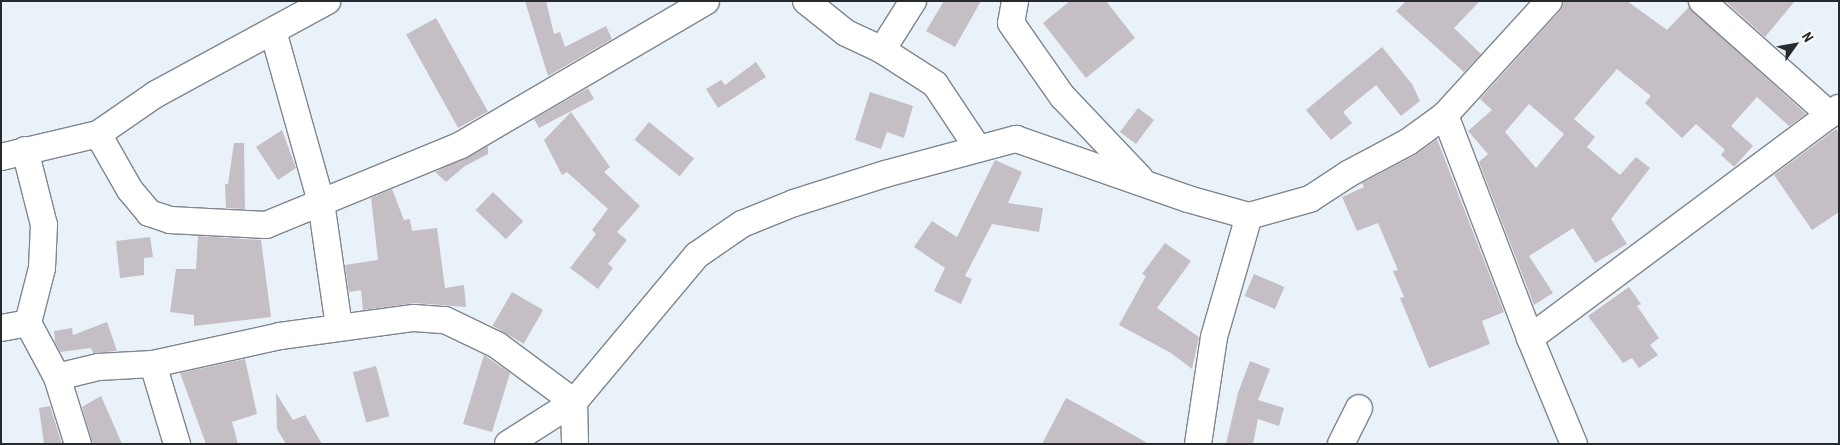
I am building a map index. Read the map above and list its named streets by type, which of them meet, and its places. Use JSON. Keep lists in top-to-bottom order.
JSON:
{
  "north": "top right"
}
